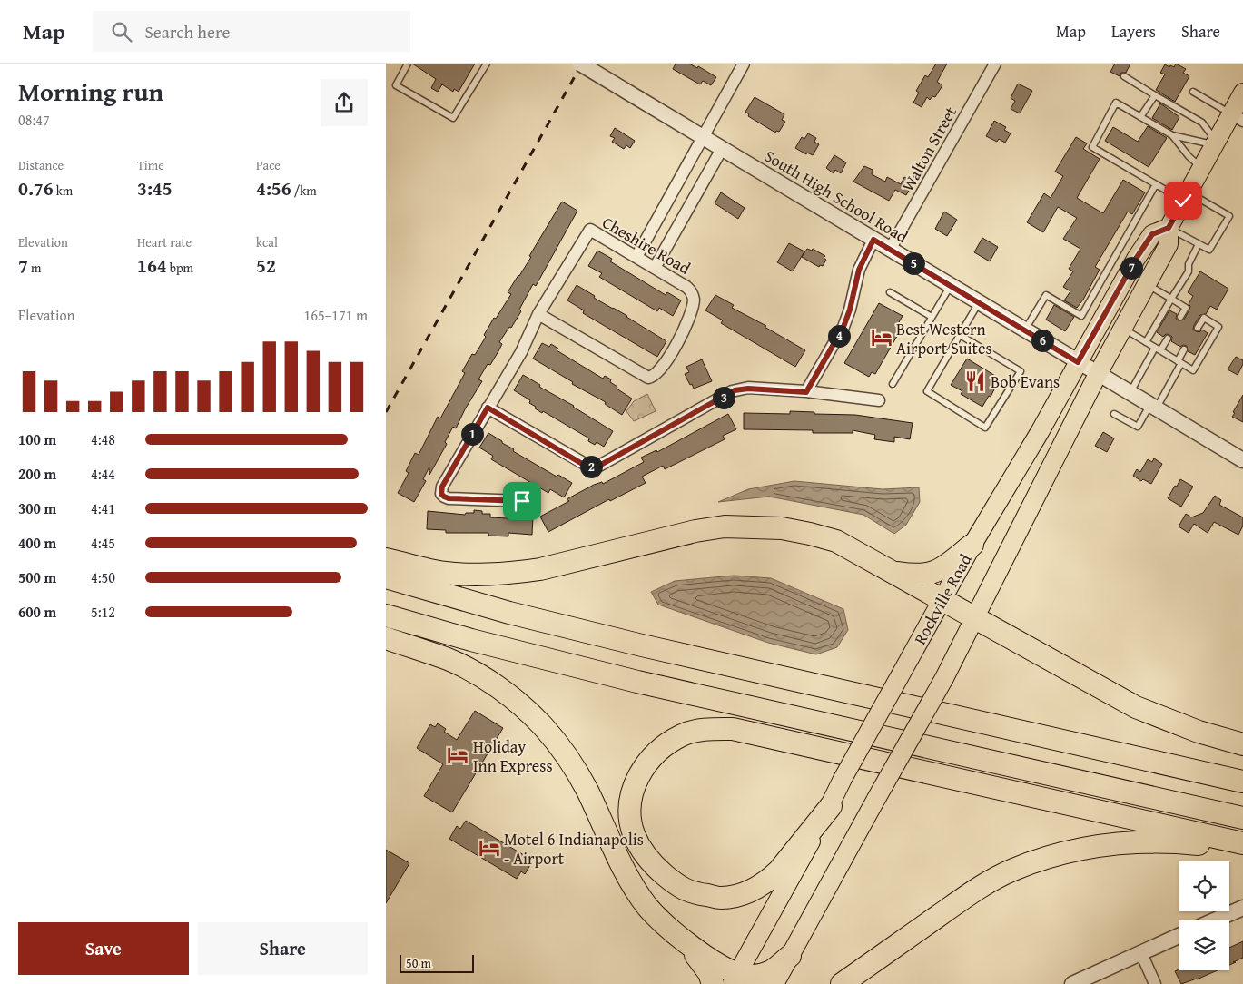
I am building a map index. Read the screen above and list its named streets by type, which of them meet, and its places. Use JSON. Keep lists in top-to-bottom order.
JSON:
{
  "streets": {
    "main road": ["Rockville Road"],
    "street": ["Walton Street", "South High School Road", "Cheshire Road"]
  },
  "crossings": [
    ["Walton Street", "South High School Road"],
    ["South High School Road", "Rockville Road"]
  ],
  "places": {
    "hotel": ["Best Western Airport Suites", "Holiday Inn Express", "Motel 6 Indianapolis - Airport"],
    "restaurant": ["Bob Evans"]
  },
  "scale_bar": "50 m",
  "page": {
    "header": "Map",
    "search": "Search here",
    "nav": ["Map", "Layers", "Share"],
    "heading": ["Morning run", "08:47"],
    "stats": [
      ["Distance", "0.76 km"],
      ["Time", "3:45"],
      ["Pace", "4:56 /km"],
      ["Elevation", "7 m"],
      ["Heart rate", "164 bpm"],
      ["kcal", "52"]
    ],
    "pins": [
      "5",
      "7",
      "4",
      "6",
      "3",
      "1",
      "2"
    ],
    "chart": ["Elevation", "165–171 m"],
    "list": [
      {
        "name": "100 m",
        "note": "4:48"
      },
      {
        "name": "200 m",
        "note": "4:44"
      },
      {
        "name": "300 m",
        "note": "4:41"
      },
      {
        "name": "400 m",
        "note": "4:45"
      },
      {
        "name": "500 m",
        "note": "4:50"
      },
      {
        "name": "600 m",
        "note": "5:12"
      }
    ],
    "buttons": ["Save", "Share"],
    "scale": "50 m"
  }
}
